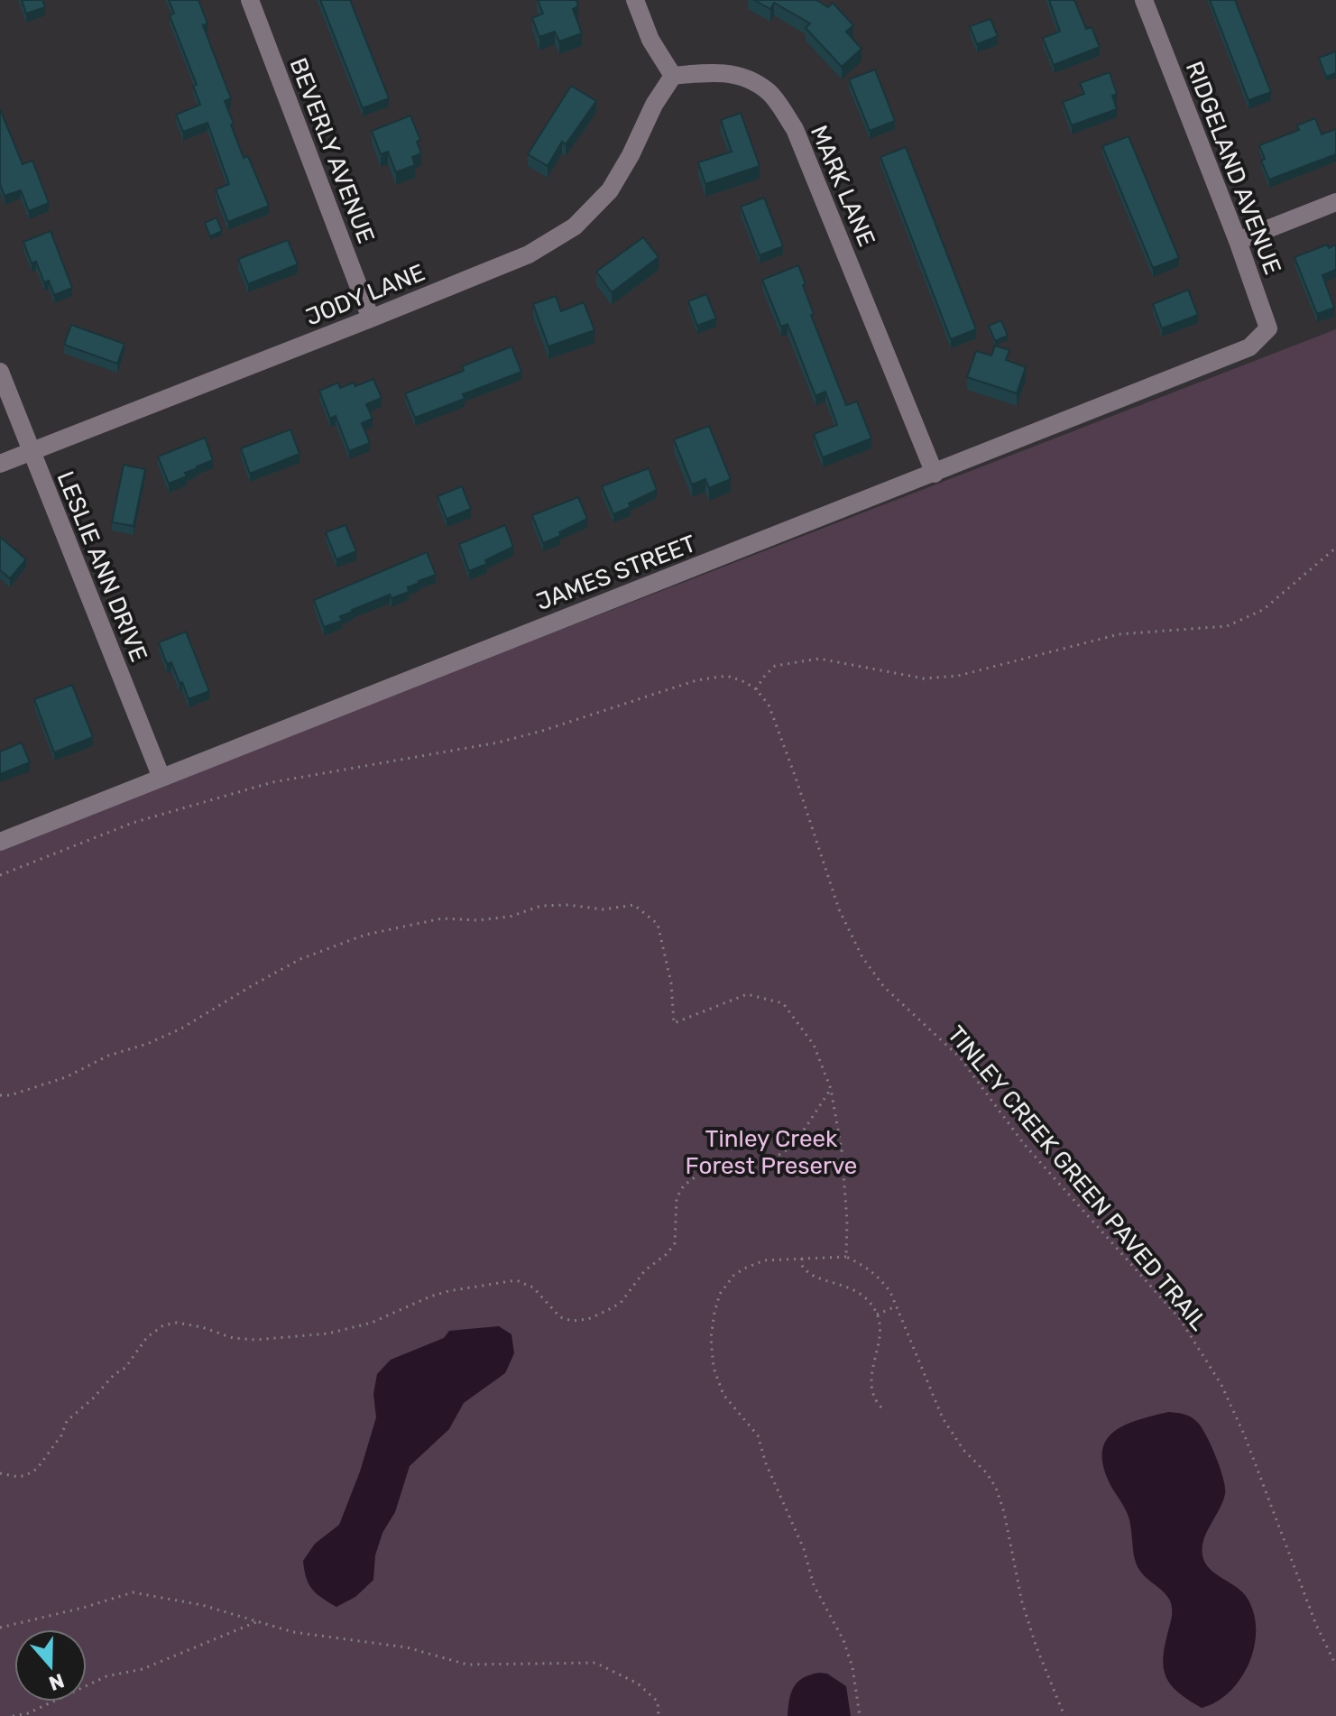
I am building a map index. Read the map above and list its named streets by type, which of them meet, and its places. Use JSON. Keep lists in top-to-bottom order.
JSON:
{
  "streets": {
    "street": [
      "BEVERLY AVENUE",
      "RIDGELAND AVENUE",
      "MARK LANE",
      "JODY LANE",
      "LESLIE ANN DRIVE",
      "JAMES STREET"
    ],
    "path": ["TINLEY CREEK GREEN PAVED TRAIL"]
  },
  "crossings": [
    ["BEVERLY AVENUE", "JODY LANE"],
    ["RIDGELAND AVENUE", "JAMES STREET"],
    ["MARK LANE", "JODY LANE"],
    ["MARK LANE", "JAMES STREET"],
    ["JODY LANE", "LESLIE ANN DRIVE"],
    ["LESLIE ANN DRIVE", "JAMES STREET"]
  ],
  "parks": ["Tinley Creek Forest Preserve"],
  "north": "bottom"
}
